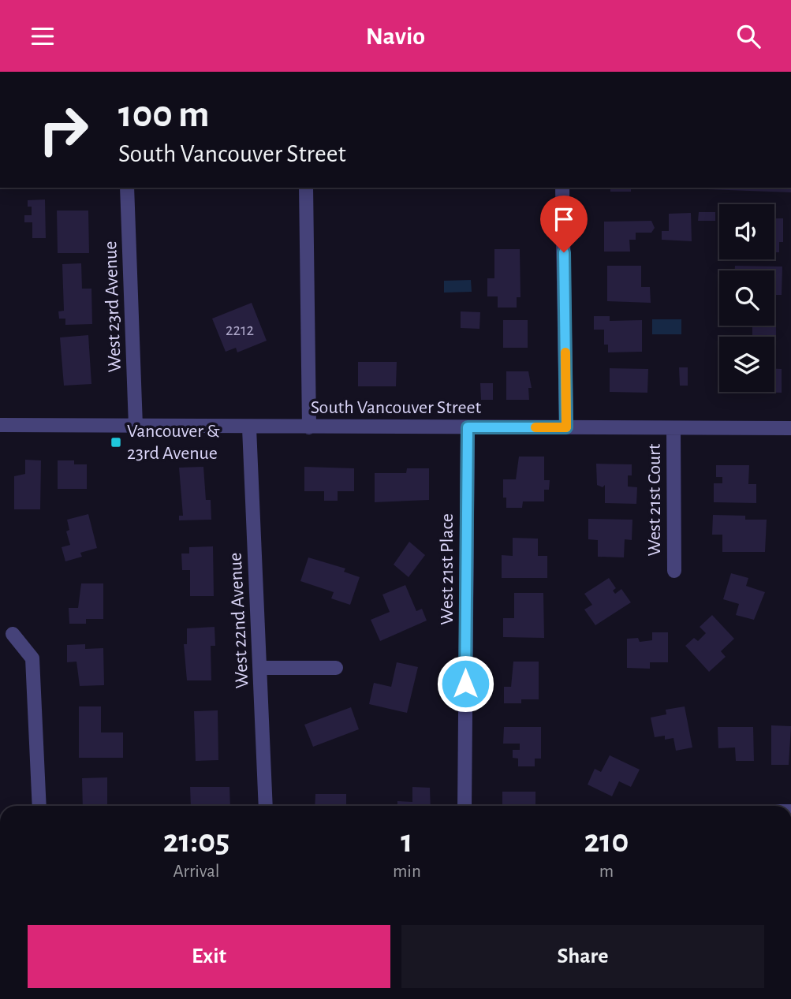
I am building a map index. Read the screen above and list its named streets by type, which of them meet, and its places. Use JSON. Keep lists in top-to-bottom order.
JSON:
{
  "streets": {
    "street": [
      "West 23rd Avenue",
      "South Vancouver Street",
      "West 21st Court",
      "West 21st Place",
      "West 22nd Avenue"
    ]
  },
  "crossings": [
    ["West 23rd Avenue", "South Vancouver Street"],
    ["South Vancouver Street", "West 21st Court"],
    ["South Vancouver Street", "West 21st Place"],
    ["South Vancouver Street", "West 22nd Avenue"]
  ],
  "places": {
    "transit": ["Vancouver & 23rd Avenue"]
  },
  "house_numbers": ["2212"],
  "page": {
    "header": "Navio",
    "turn": ["100 m", "South Vancouver Street"],
    "eta": [
      "21:05",
      "Arrival",
      "1",
      "min",
      "210",
      "m"
    ],
    "buttons": ["Exit", "Share"]
  }
}
